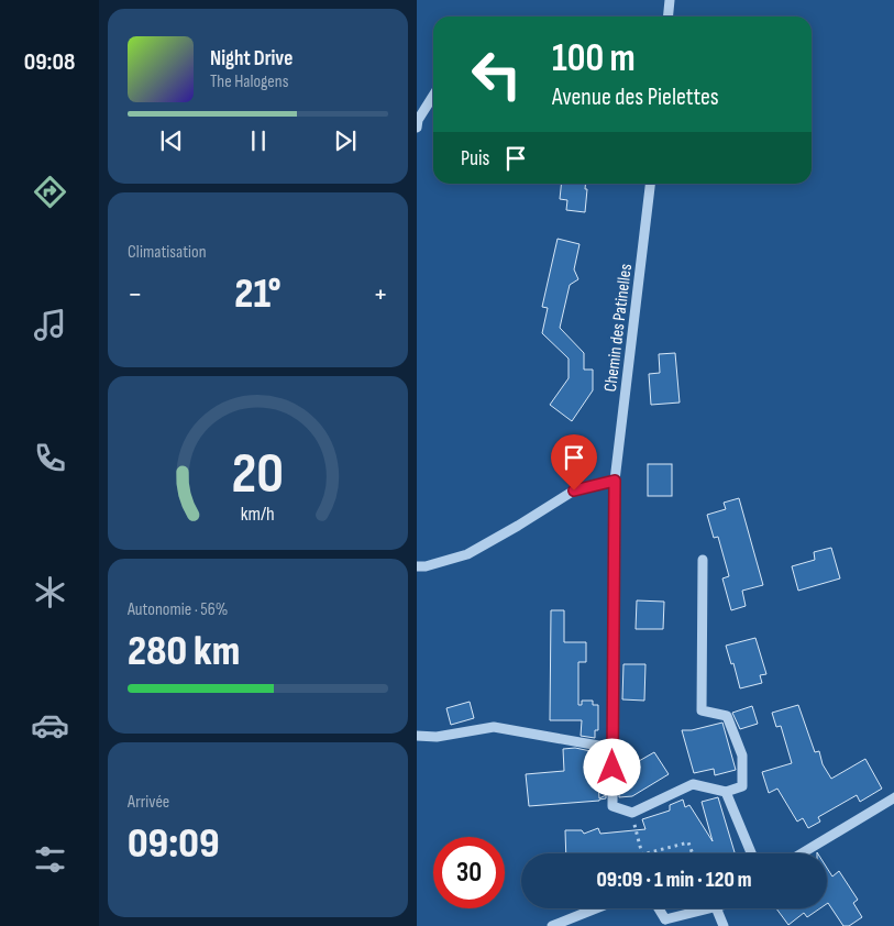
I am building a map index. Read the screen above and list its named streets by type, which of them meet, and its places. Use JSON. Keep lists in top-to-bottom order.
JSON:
{
  "streets": {
    "street": ["Chemin des Patinelles"]
  },
  "page": {
    "tabs": "09:08",
    "turn": ["100 m", "Avenue des Pielettes"],
    "song": ["Night Drive", "The Halogens"],
    "then": "Puis",
    "tile": [
      "Climatisation",
      ["Autonomie · 56%", "280 km"],
      ["Arrivée", "09:09"]
    ],
    "heat": ["−", "21°", "+"],
    "limit": "30",
    "trip": "09:09 · 1 min · 120 m",
    "gauge": ["20", "km/h"]
  }
}
